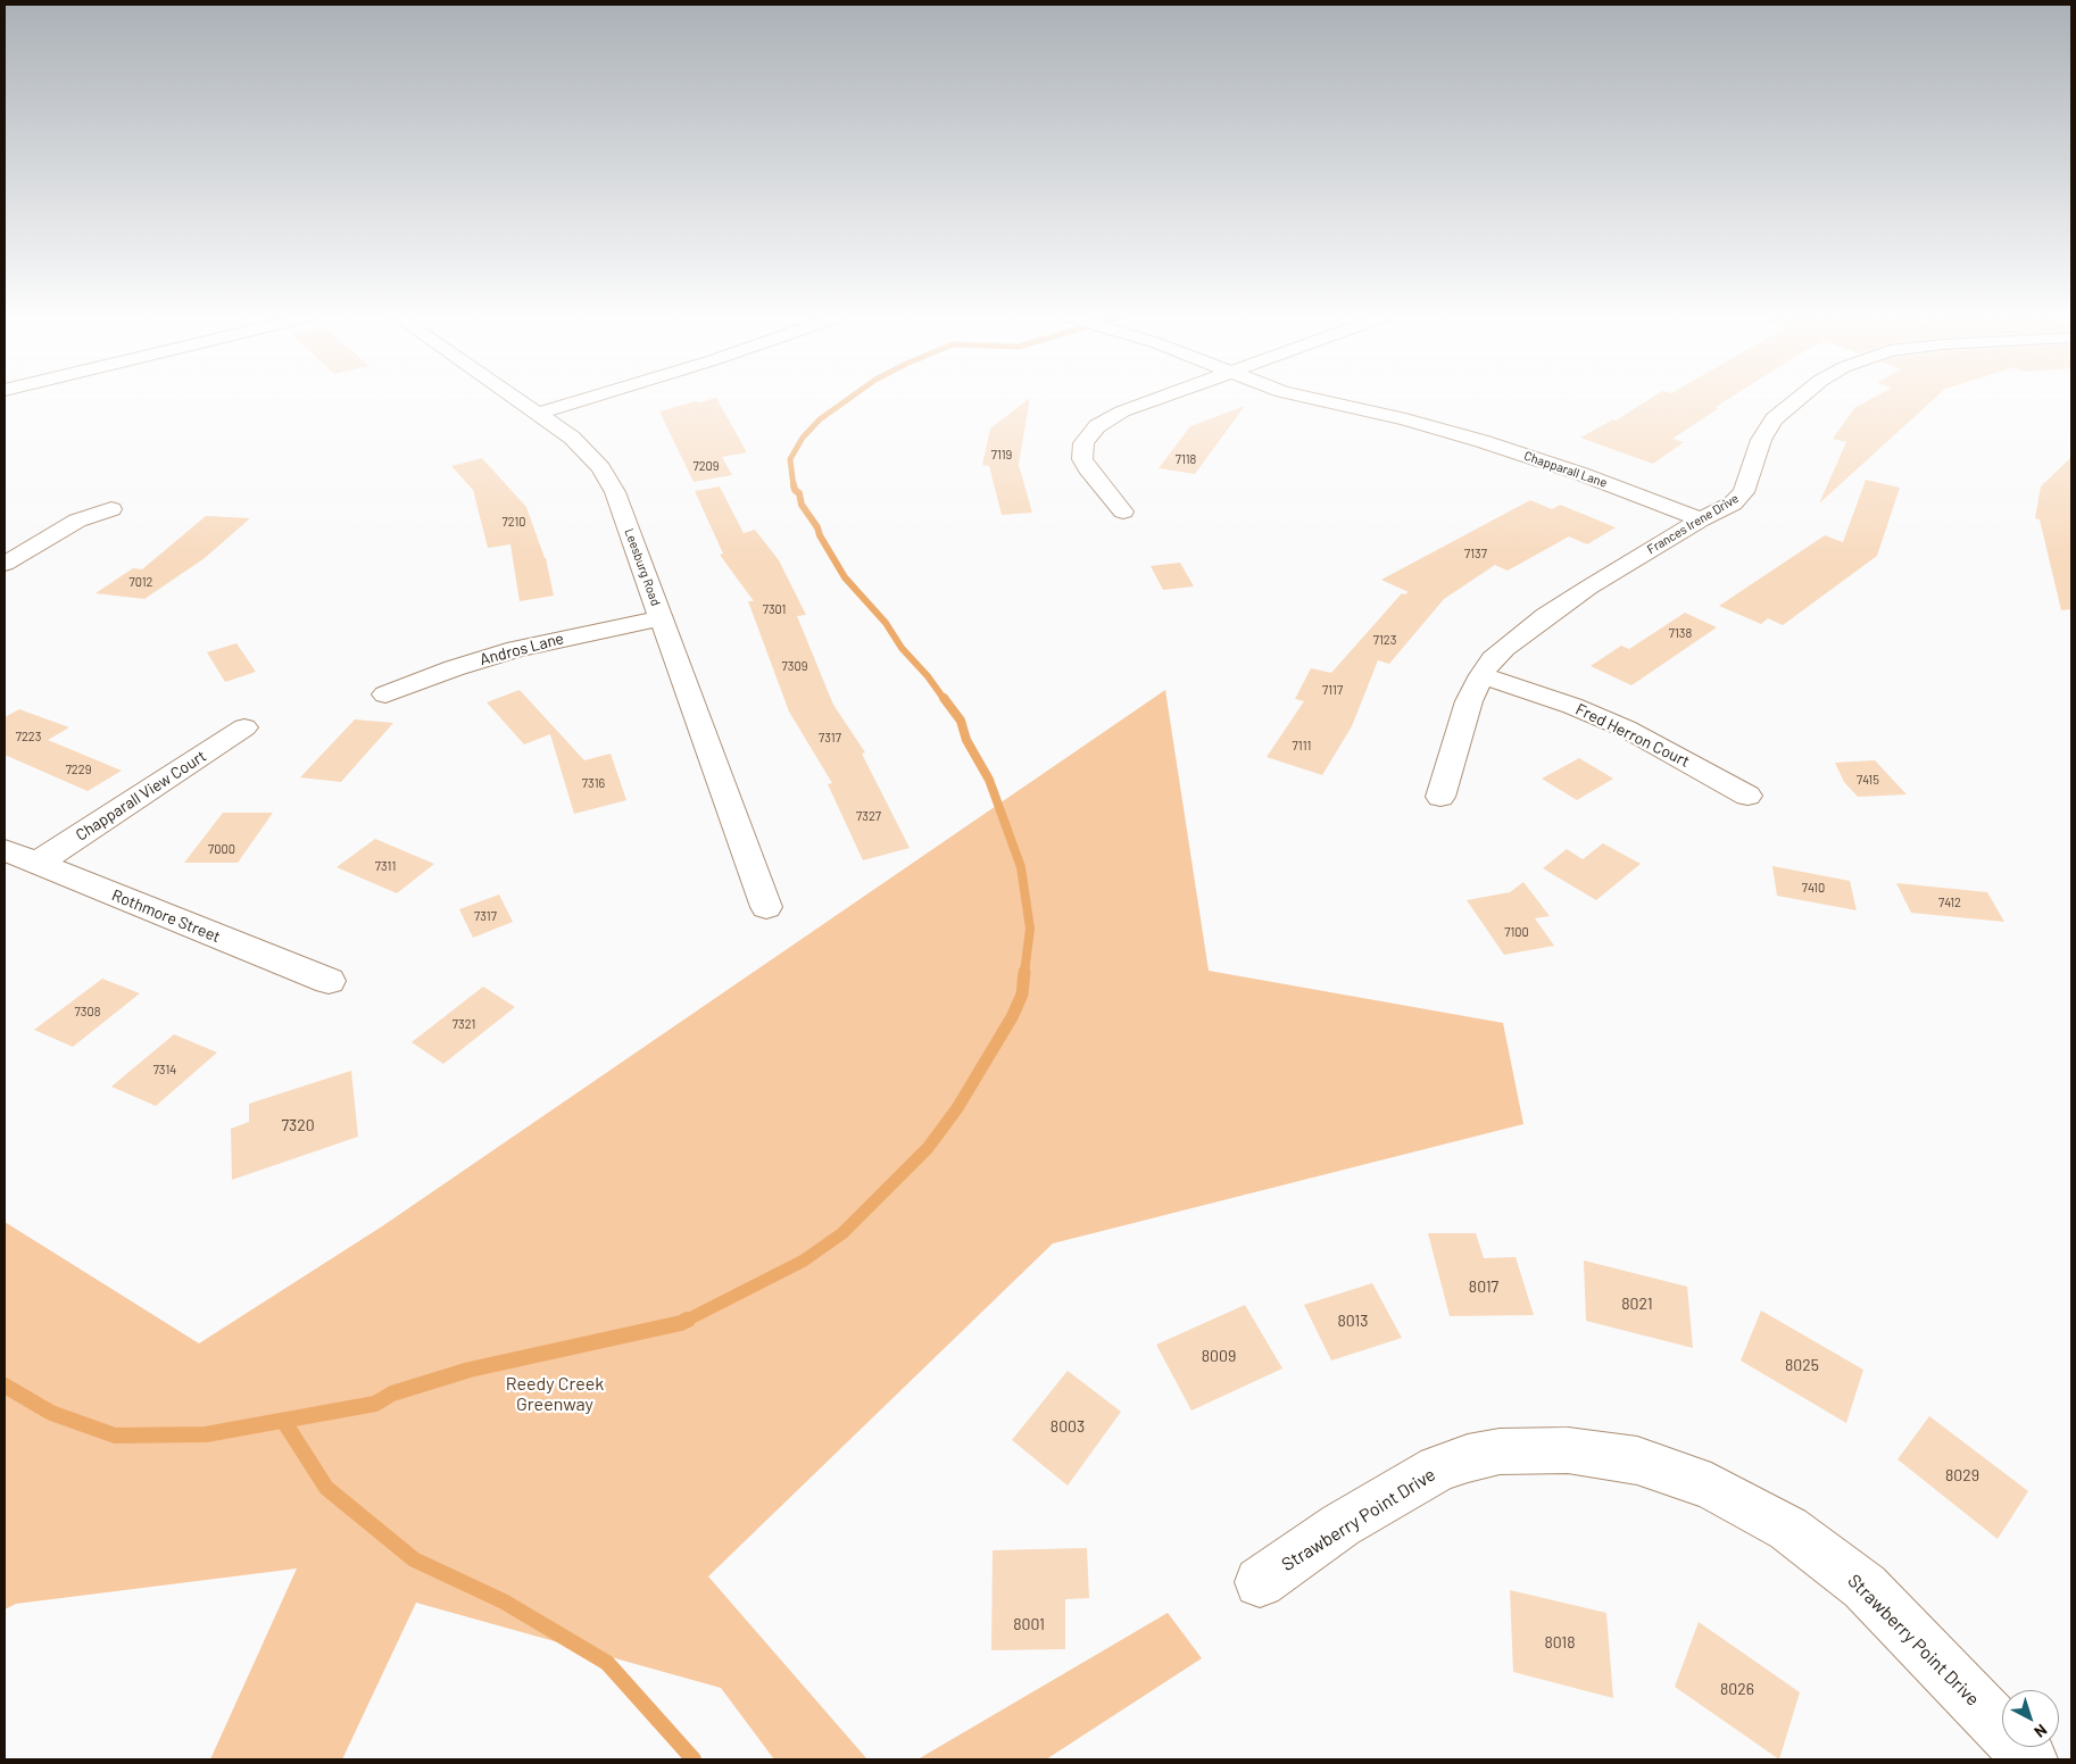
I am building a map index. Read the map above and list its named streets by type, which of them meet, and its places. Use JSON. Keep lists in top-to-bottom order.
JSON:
{
  "streets": {
    "street": [
      "Chapparall Lane",
      "Frances Irene Drive",
      "Leesburg Road",
      "Andros Lane",
      "Fred Herron Court",
      "Chapparall View Court",
      "Rothmore Street",
      "Strawberry Point Drive"
    ]
  },
  "crossings": [
    ["Chapparall Lane", "Frances Irene Drive"],
    ["Frances Irene Drive", "Fred Herron Court"],
    ["Leesburg Road", "Andros Lane"],
    ["Chapparall View Court", "Rothmore Street"]
  ],
  "parks": ["Reedy Creek Greenway"],
  "house_numbers": [
    "7119",
    "7118",
    "7209",
    "7210",
    "7137",
    "7012",
    "7301",
    "7138",
    "7123",
    "7309",
    "7117",
    "7223",
    "7317",
    "7111",
    "7229",
    "7415",
    "7316",
    "7327",
    "7000",
    "7311",
    "7410",
    "7412",
    "7317",
    "7100",
    "7308",
    "7321",
    "7314",
    "7320",
    "8017",
    "8021",
    "8013",
    "8009",
    "8025",
    "8003",
    "8029",
    "8001",
    "8018",
    "8026"
  ],
  "north": "bottom right"
}
